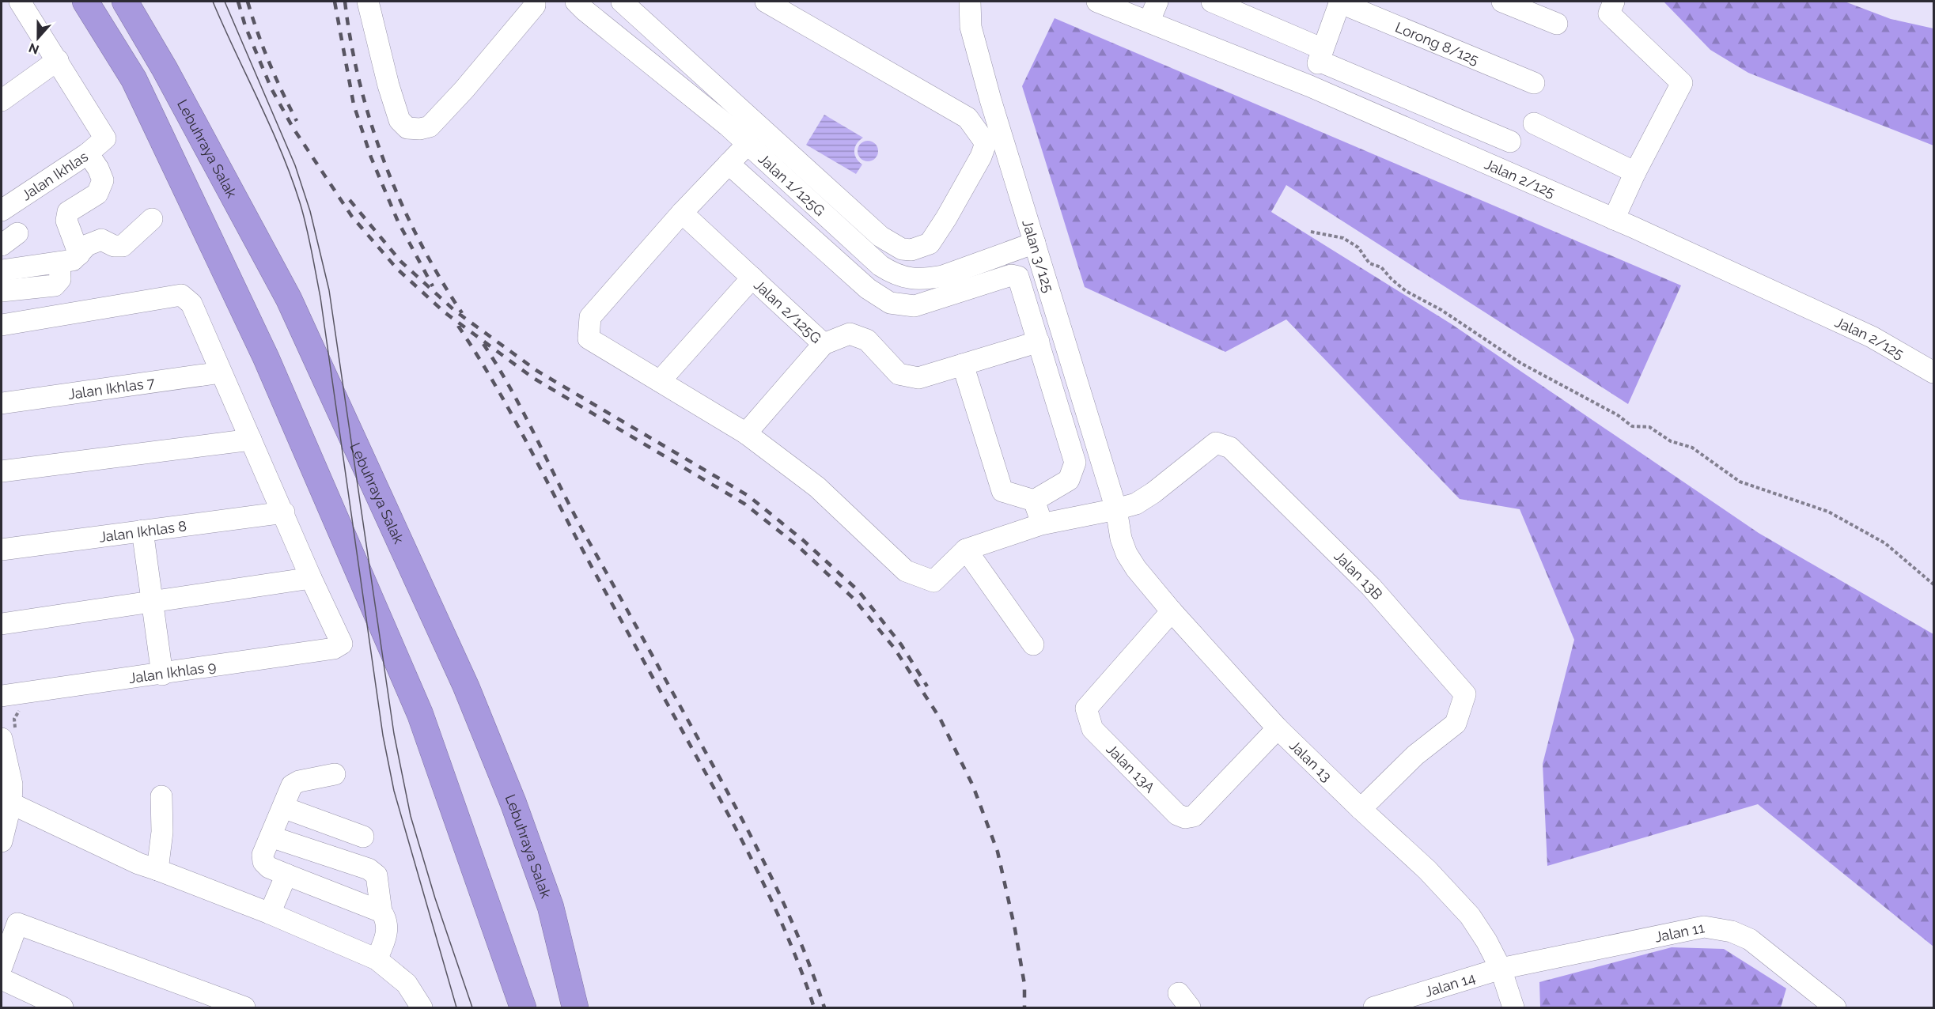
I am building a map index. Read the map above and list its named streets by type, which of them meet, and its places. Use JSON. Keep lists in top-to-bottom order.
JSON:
{
  "streets": {
    "highway": ["Lebuhraya Salak"],
    "street": [
      "Lorong 8/125",
      "Jalan Ikhlas",
      "Jalan 2/125",
      "Jalan 1/125G",
      "Jalan 3/125",
      "Jalan 2/125G",
      "Jalan Ikhlas 7",
      "Jalan Ikhlas 8",
      "Jalan 13B",
      "Jalan Ikhlas 9",
      "Jalan 13",
      "Jalan 13A",
      "Jalan 11",
      "Jalan 14"
    ]
  },
  "crossings": [
    ["Jalan 1/125G", "Jalan 3/125"],
    ["Jalan 3/125", "Jalan 13B"],
    ["Jalan 3/125", "Jalan 13"],
    ["Jalan 13B", "Jalan 13"],
    ["Jalan 13", "Jalan 13A"],
    ["Jalan 13", "Jalan 11"],
    ["Jalan 13", "Jalan 14"],
    ["Jalan 11", "Jalan 14"]
  ],
  "north": "bottom"
}
